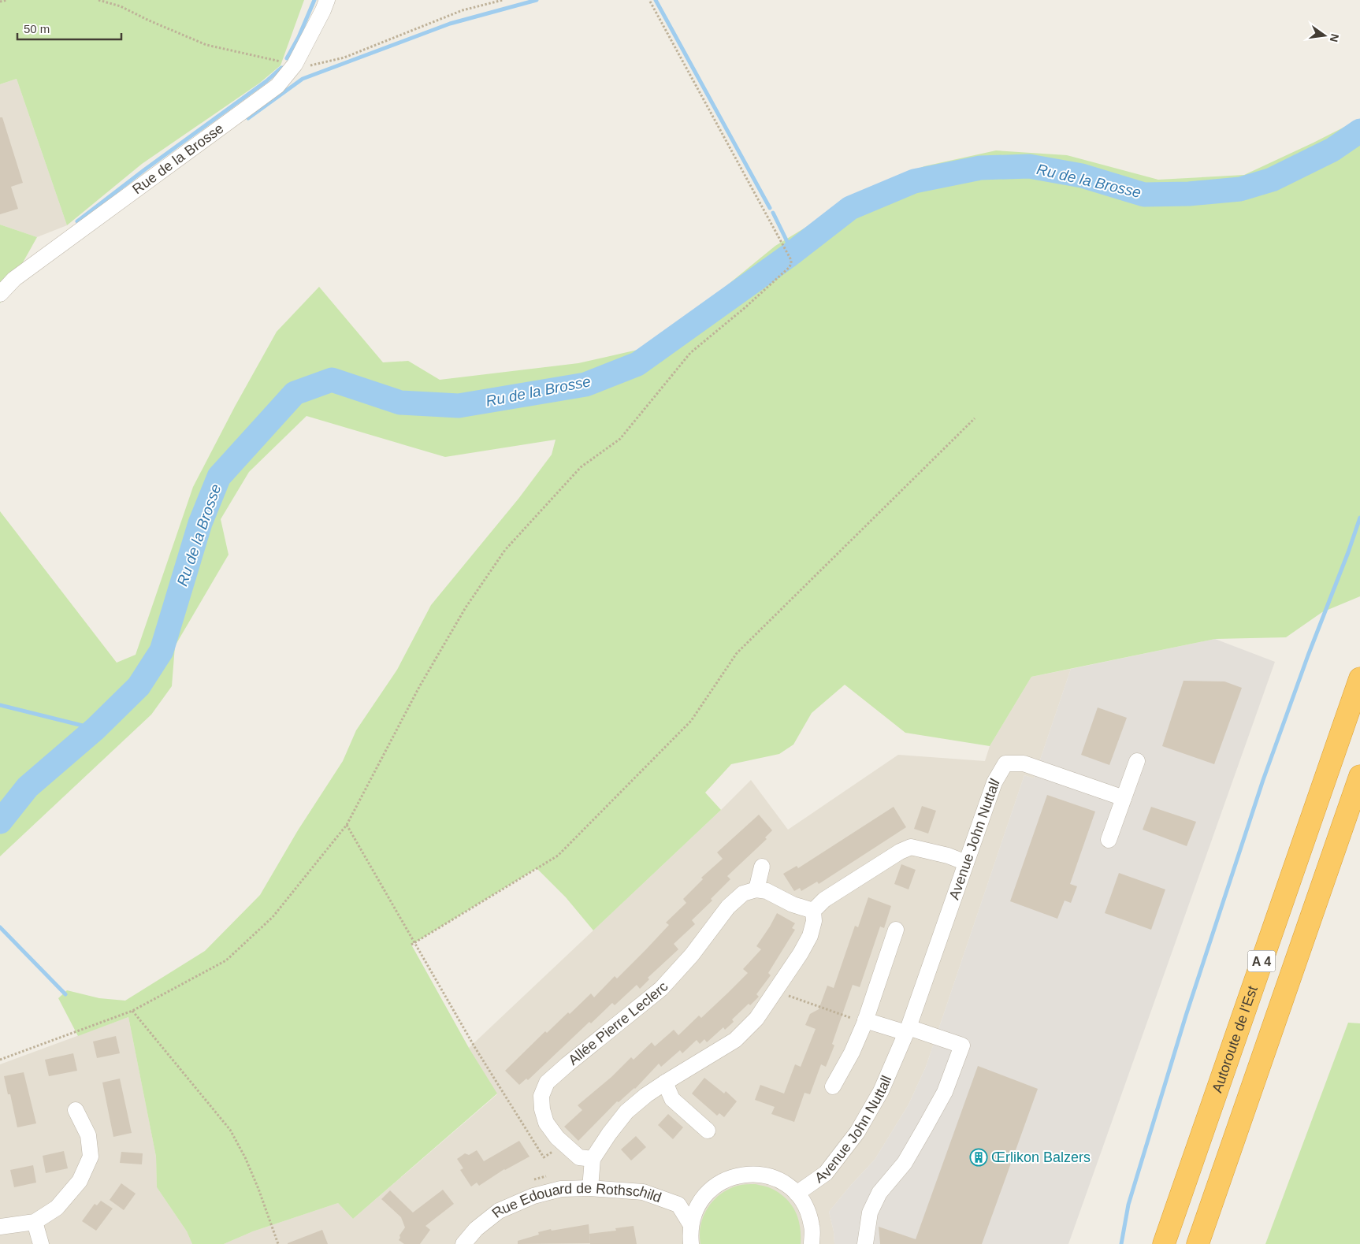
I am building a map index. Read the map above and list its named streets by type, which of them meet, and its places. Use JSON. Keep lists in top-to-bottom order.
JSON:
{
  "streets": {
    "highway": ["A 4", "Autoroute de l’Est"],
    "street": [
      "Rue de la Brosse",
      "Avenue John Nuttall",
      "Allée Pierre Leclerc",
      "Rue Edouard de Rothschild"
    ]
  },
  "water": ["Ru de la Brosse"],
  "places": {
    "building": ["Œrlikon Balzers"]
  },
  "scale_bar": "50 m",
  "north": "right"
}
